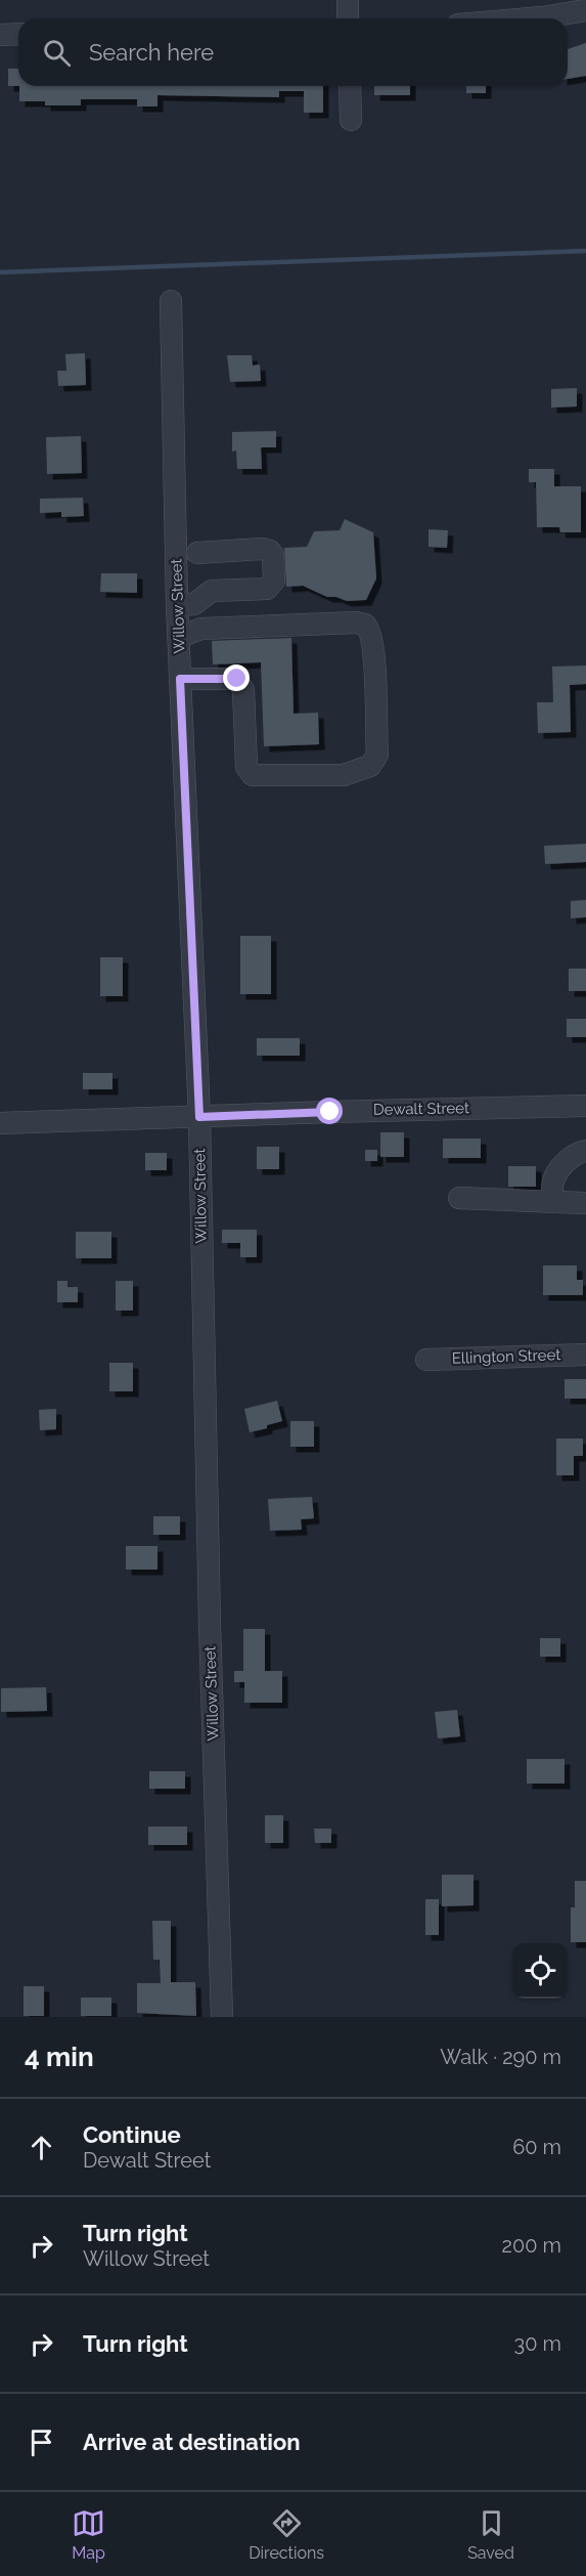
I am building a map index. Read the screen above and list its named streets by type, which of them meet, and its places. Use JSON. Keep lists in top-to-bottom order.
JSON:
{
  "streets": {
    "street": ["Willow Street", "Dewalt Street", "Ellington Street"]
  },
  "crossings": [
    ["Willow Street", "Dewalt Street"]
  ],
  "page": {
    "search": "Search here",
    "heading": ["4 min", "Walk · 290 m"],
    "list": [
      ["Continue", "Dewalt Street", "60 m"],
      ["Turn right", "Willow Street", "200 m"],
      ["Turn right", "30 m"],
      "Arrive at destination"
    ],
    "nav": ["Map", "Directions", "Saved"]
  }
}
